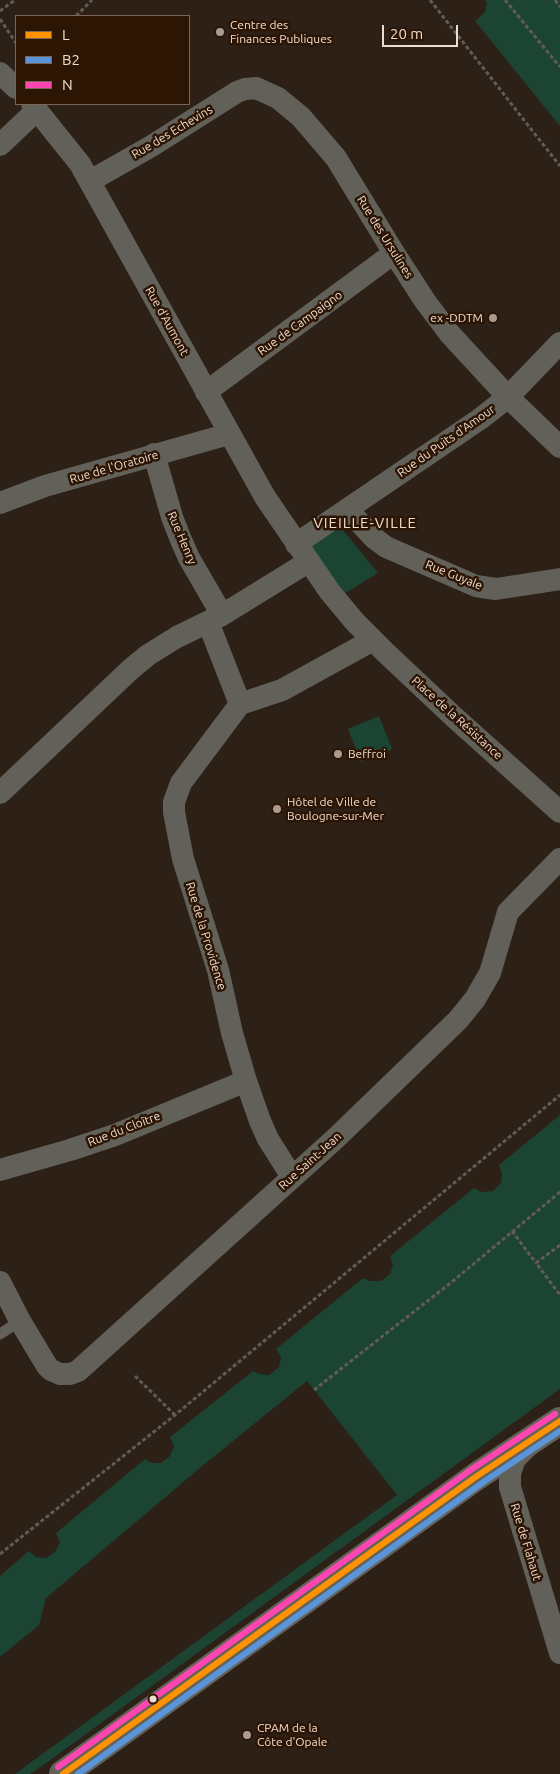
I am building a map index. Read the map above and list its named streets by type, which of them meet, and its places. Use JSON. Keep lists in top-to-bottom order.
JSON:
{
  "streets": {
    "street": [
      "Rue des Echevins",
      "Rue des Ursulines",
      "Rue d'Aumont",
      "Rue de Campaigno",
      "Rue du Puits d'Amour",
      "Rue de l'Oratoire",
      "Rue Henry",
      "Rue Guyale",
      "Place de la Résistance",
      "Rue de la Providence",
      "Rue du Cloître",
      "Rue Saint-Jean",
      "Rue de Flahaut"
    ]
  },
  "crossings": [
    ["Rue des Echevins", "Rue des Ursulines"],
    ["Rue des Echevins", "Rue d'Aumont"],
    ["Rue des Ursulines", "Rue de Campaigno"],
    ["Rue des Ursulines", "Rue du Puits d'Amour"],
    ["Rue d'Aumont", "Rue de Campaigno"],
    ["Rue d'Aumont", "Rue du Puits d'Amour"],
    ["Rue d'Aumont", "Rue de l'Oratoire"],
    ["Rue d'Aumont", "Place de la Résistance"],
    ["Rue du Puits d'Amour", "Rue Henry"],
    ["Rue du Puits d'Amour", "Rue Guyale"],
    ["Rue de l'Oratoire", "Rue Henry"],
    ["Rue Henry", "Rue de la Providence"],
    ["Rue de la Providence", "Rue du Cloître"],
    ["Rue de la Providence", "Rue Saint-Jean"]
  ],
  "districts": ["VIEILLE-VILLE"],
  "places": [
    "Centre des Finances Publiques",
    "ex -DDTM",
    "Beffroi",
    "Hôtel de Ville de Boulogne-sur-Mer",
    "CPAM de la Côte d'Opale"
  ],
  "lines": ["transit line N", "transit line L", "transit line B2"],
  "legend": ["L", "B2", "N"],
  "scale_bar": "20 m"
}
